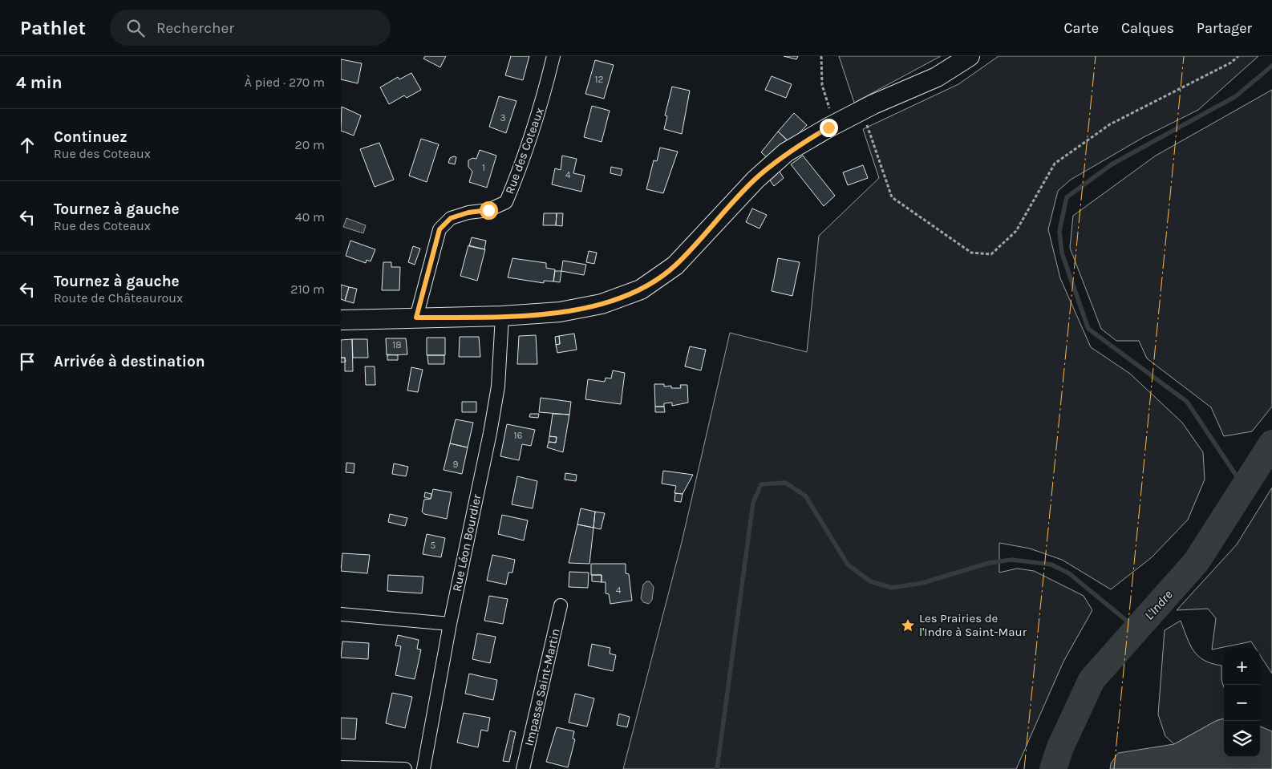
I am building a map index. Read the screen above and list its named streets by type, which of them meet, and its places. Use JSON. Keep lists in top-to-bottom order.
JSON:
{
  "streets": {
    "street": ["Rue des Coteaux", "Rue Léon Bourdier", "Impasse Saint-Martin"]
  },
  "water": ["L'Indre"],
  "places": {
    "place": ["Les Prairies de l'Indre à Saint-Maur"]
  },
  "house_numbers": [
    "12",
    "3",
    "1",
    "4",
    "18",
    "16",
    "9",
    "5",
    "4"
  ],
  "page": {
    "header": "Pathlet",
    "search": "Rechercher",
    "nav": ["Carte", "Calques", "Partager"],
    "heading": ["4 min", "À pied · 270 m"],
    "list": [
      ["Continuez", "Rue des Coteaux", "20 m"],
      ["Tournez à gauche", "Rue des Coteaux", "40 m"],
      ["Tournez à gauche", "Route de Châteauroux", "210 m"],
      "Arrivée à destination"
    ],
    "map_buttons": ["+", "−"]
  }
}
